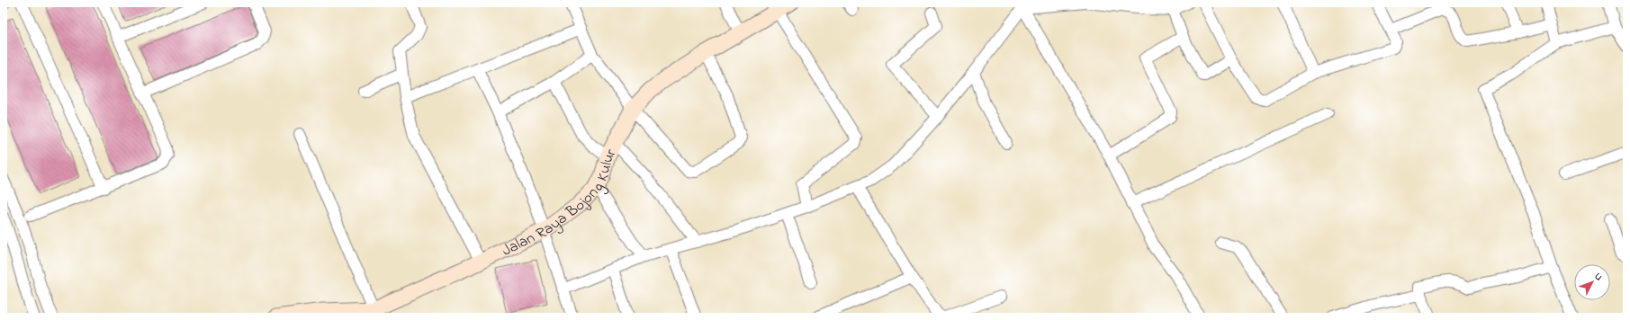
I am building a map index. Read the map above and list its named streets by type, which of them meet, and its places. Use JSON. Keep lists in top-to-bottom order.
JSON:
{
  "streets": {
    "main road": ["Jalan Raya Bojong Kulur"]
  },
  "north": "top right"
}
